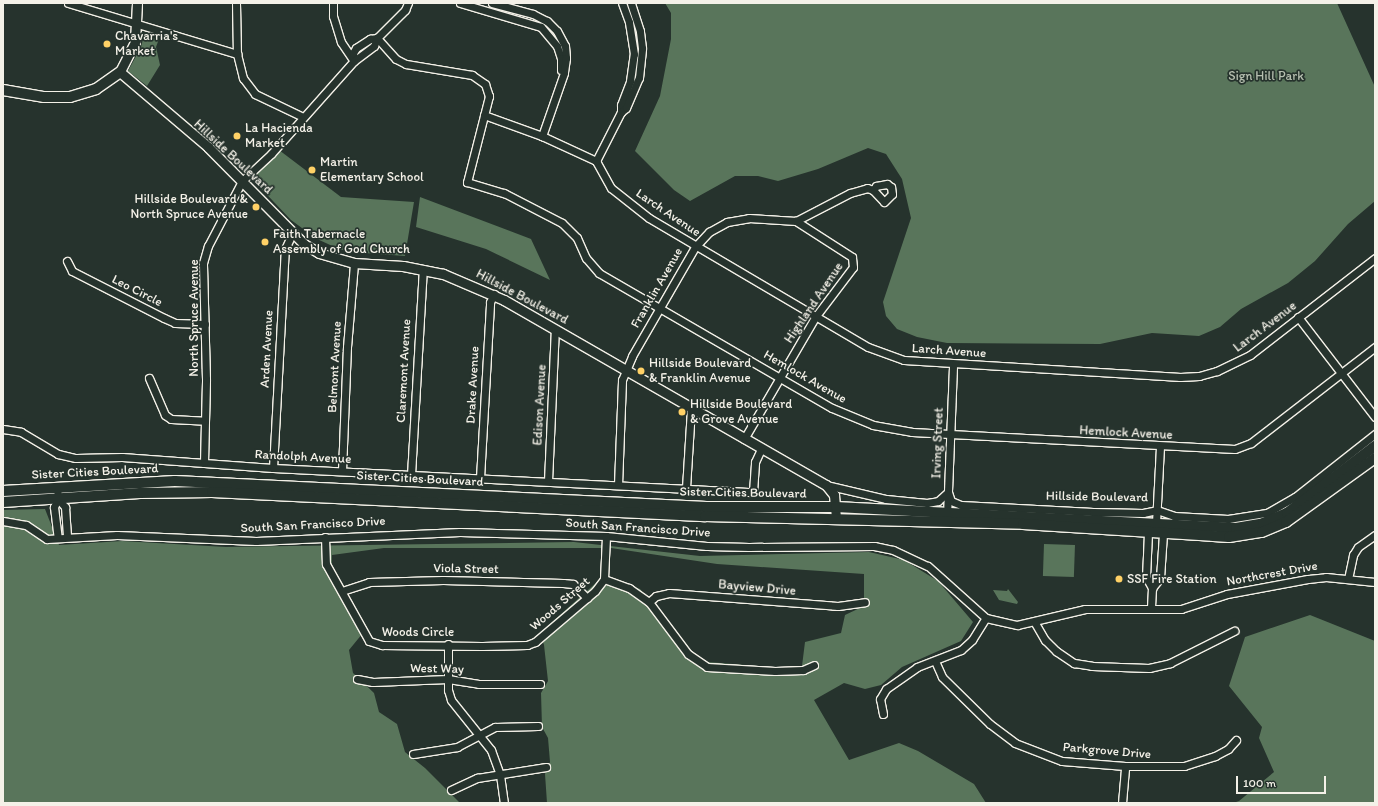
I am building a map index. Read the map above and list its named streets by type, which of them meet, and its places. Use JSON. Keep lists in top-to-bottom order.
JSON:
{
  "streets": {
    "main road": ["Hillside Boulevard", "Sister Cities Boulevard"],
    "street": [
      "Larch Avenue",
      "Franklin Avenue",
      "Leo Circle",
      "Highland Avenue",
      "North Spruce Avenue",
      "Arden Avenue",
      "Belmont Avenue",
      "Claremont Avenue",
      "Hemlock Avenue",
      "Drake Avenue",
      "Edison Avenue",
      "Irving Street",
      "Randolph Avenue",
      "South San Francisco Drive",
      "Viola Street",
      "Northcrest Drive",
      "Bayview Drive",
      "Woods Street",
      "Woods Circle",
      "West Way",
      "Parkgrove Drive"
    ]
  },
  "crossings": [
    ["Hillside Boulevard", "Franklin Avenue"],
    ["Hillside Boulevard", "Highland Avenue"],
    ["Hillside Boulevard", "North Spruce Avenue"],
    ["Hillside Boulevard", "Arden Avenue"],
    ["Hillside Boulevard", "Belmont Avenue"],
    ["Hillside Boulevard", "Claremont Avenue"],
    ["Hillside Boulevard", "Drake Avenue"],
    ["Hillside Boulevard", "Edison Avenue"],
    ["Hillside Boulevard", "Irving Street"],
    ["Hillside Boulevard", "Randolph Avenue"],
    ["Hillside Boulevard", "Sister Cities Boulevard"],
    ["Larch Avenue", "Franklin Avenue"],
    ["Larch Avenue", "Highland Avenue"],
    ["Larch Avenue", "Irving Street"],
    ["Franklin Avenue", "Highland Avenue"],
    ["Franklin Avenue", "Hemlock Avenue"],
    ["Franklin Avenue", "Randolph Avenue"],
    ["Leo Circle", "North Spruce Avenue"],
    ["Highland Avenue", "Hemlock Avenue"],
    ["North Spruce Avenue", "Hemlock Avenue"],
    ["North Spruce Avenue", "Randolph Avenue"],
    ["Arden Avenue", "Randolph Avenue"],
    ["Belmont Avenue", "Randolph Avenue"],
    ["Claremont Avenue", "Randolph Avenue"],
    ["Hemlock Avenue", "Irving Street"],
    ["Drake Avenue", "Randolph Avenue"],
    ["Edison Avenue", "Randolph Avenue"],
    ["South San Francisco Drive", "Northcrest Drive"],
    ["South San Francisco Drive", "Woods Street"],
    ["South San Francisco Drive", "Woods Circle"],
    ["Viola Street", "Woods Street"],
    ["Viola Street", "Woods Circle"],
    ["Woods Street", "Woods Circle"]
  ],
  "parks": ["Sign Hill Park"],
  "places": [
    "Chavarria's Market",
    "La Hacienda Market",
    "Martin Elementary School",
    "Hillside Boulevard & North Spruce Avenue",
    "Faith Tabernacle Assembly of God Church",
    "Hillside Boulevard & Franklin Avenue",
    "Hillside Boulevard & Grove Avenue",
    "SSF Fire Station"
  ],
  "scale_bar": "100 m"
}
